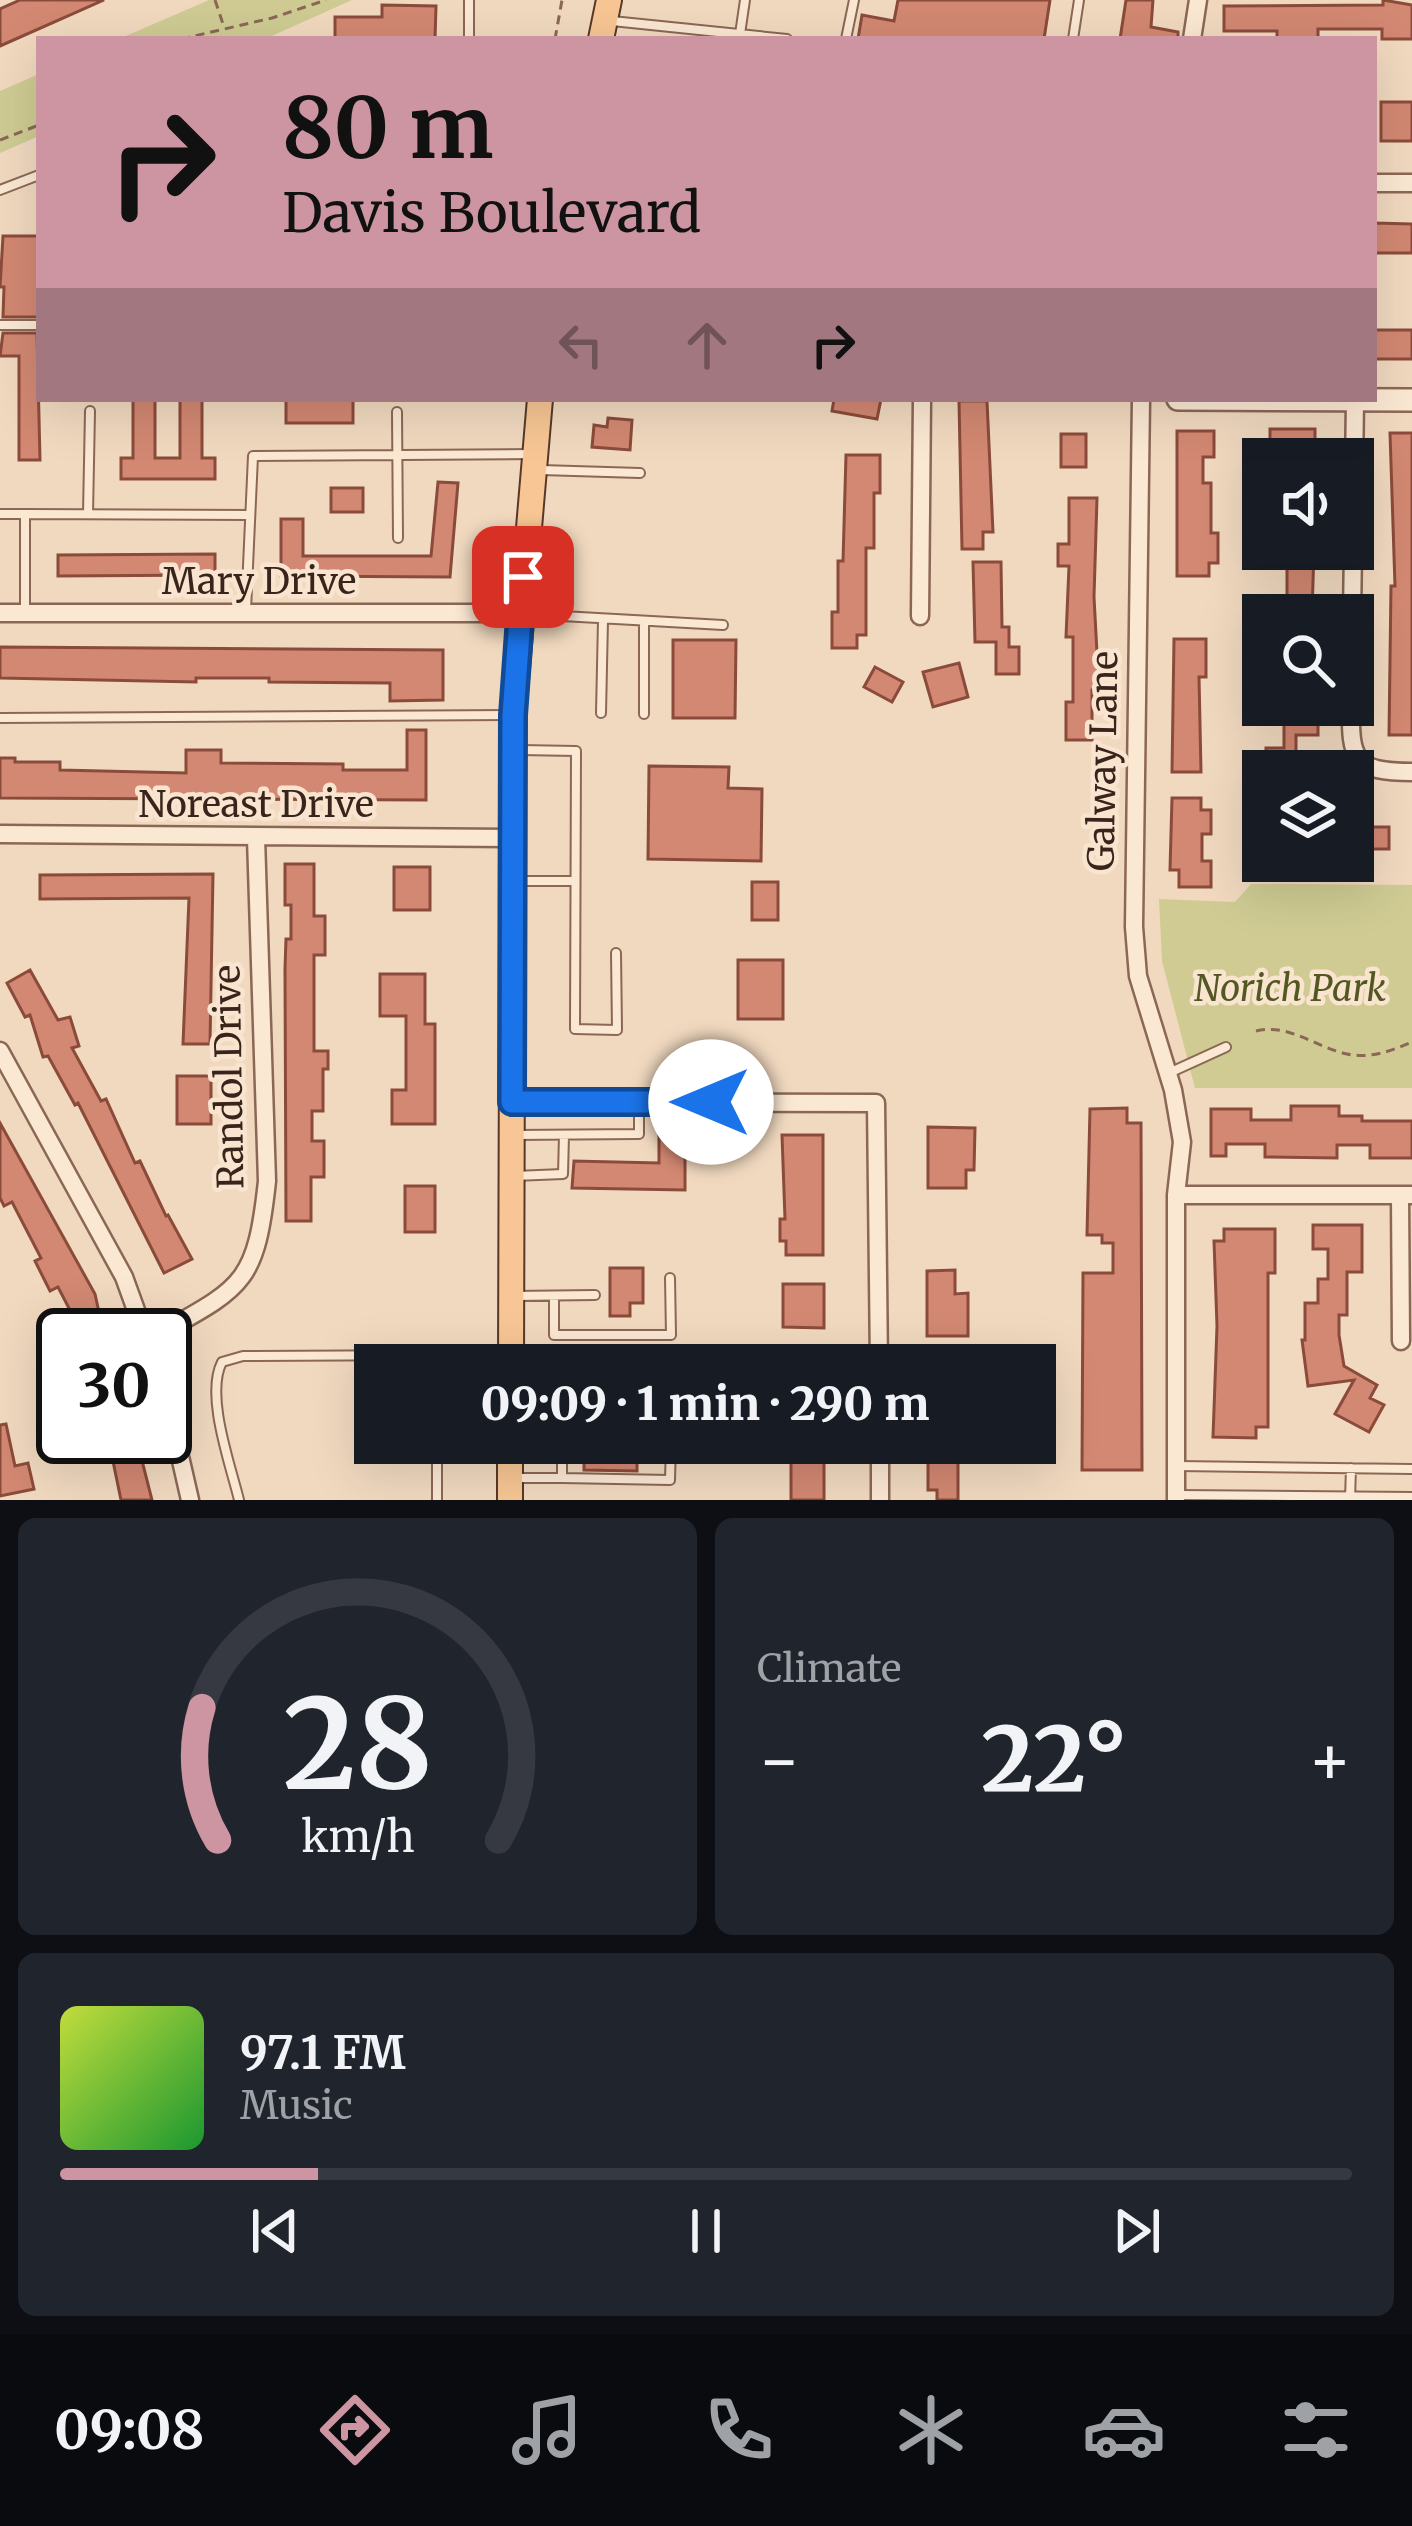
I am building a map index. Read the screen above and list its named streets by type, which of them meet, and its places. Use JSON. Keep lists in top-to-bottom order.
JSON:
{
  "streets": {
    "street": [
      "Mary Drive",
      "Galway Lane",
      "Noreast Drive",
      "Randol Drive"
    ]
  },
  "crossings": [
    ["Noreast Drive", "Randol Drive"]
  ],
  "parks": ["Norich Park"],
  "page": {
    "turn": ["80 m", "Davis Boulevard"],
    "limit": "30",
    "trip": "09:09 · 1 min · 290 m",
    "tile": "Climate",
    "heat": ["−", "22°", "+"],
    "song": ["97.1 FM", "Music"],
    "tabs": "09:08",
    "gauge": ["28", "km/h"]
  }
}
